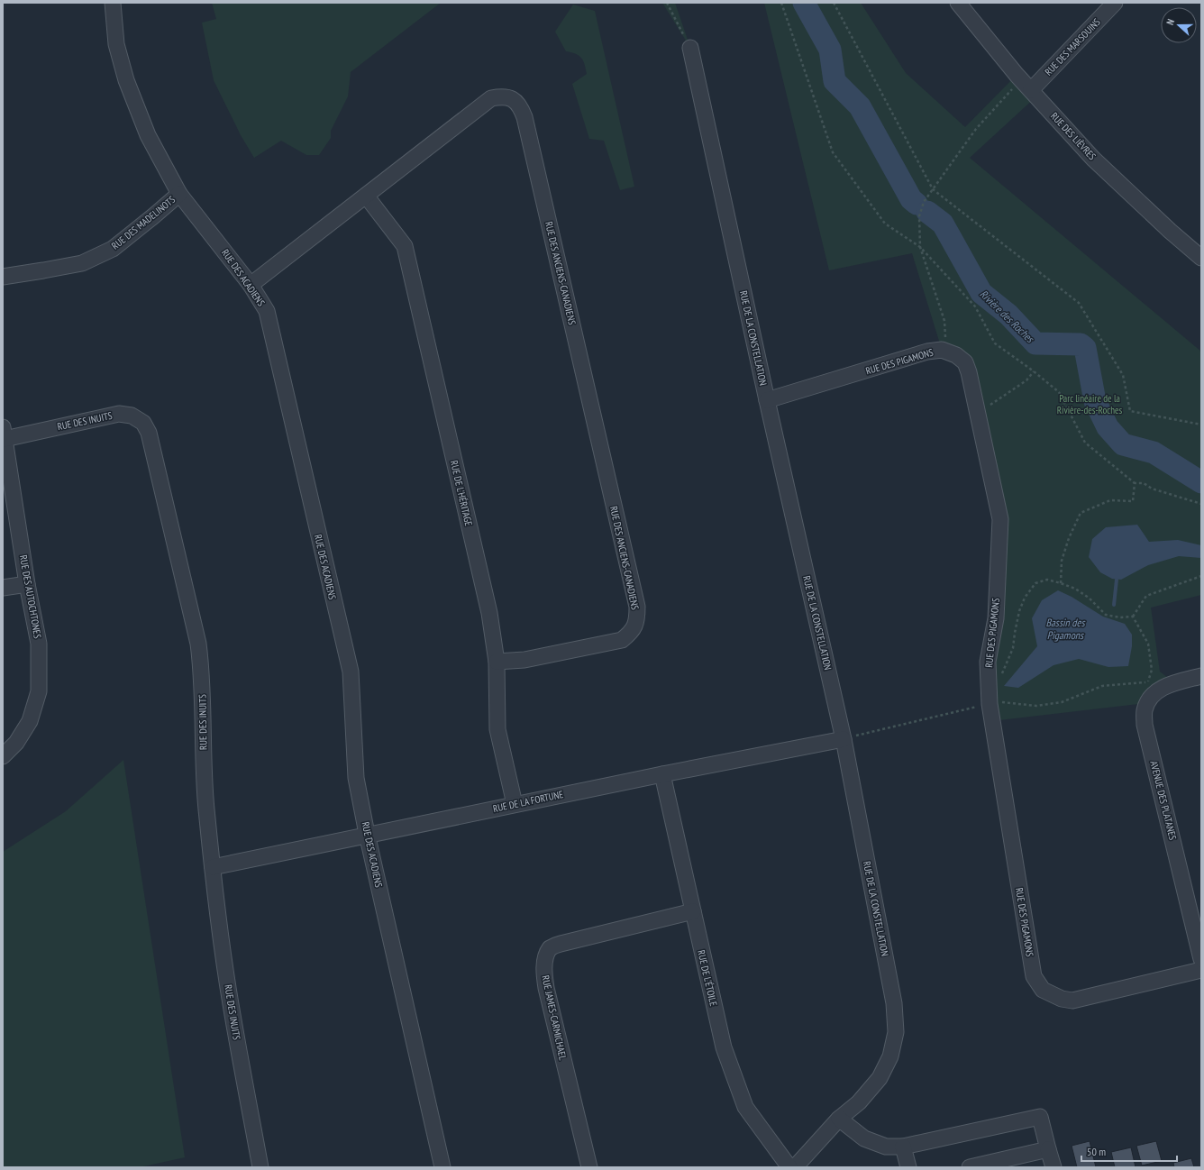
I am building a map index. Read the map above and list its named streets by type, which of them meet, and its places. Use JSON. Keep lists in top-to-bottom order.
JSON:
{
  "streets": {
    "street": [
      "RUE DES MARSOUINS",
      "RUE DES LIÈVRES",
      "RUE DES MADELINOTS",
      "RUE DES ANCIENS-CANADIENS",
      "RUE DES ACADIENS",
      "RUE DE LA CONSTELLATION",
      "RUE DES PIGAMONS",
      "RUE DES INUITS",
      "RUE DE L'HÉRITAGE",
      "RUE DES AUTOCHTONES",
      "AVENUE DES PLATANES",
      "RUE DE LA FORTUNE",
      "RUE DE L'ÉTOILE",
      "RUE JAMES-CARMICHAEL"
    ]
  },
  "crossings": [
    ["RUE DES MARSOUINS", "RUE DES LIÈVRES"],
    ["RUE DES MADELINOTS", "RUE DES ACADIENS"],
    ["RUE DES ANCIENS-CANADIENS", "RUE DES ACADIENS"],
    ["RUE DES ANCIENS-CANADIENS", "RUE DE L'HÉRITAGE"],
    ["RUE DES ACADIENS", "RUE DE LA FORTUNE"],
    ["RUE DE LA CONSTELLATION", "RUE DES PIGAMONS"],
    ["RUE DE LA CONSTELLATION", "RUE DE LA FORTUNE"],
    ["RUE DES INUITS", "RUE DES AUTOCHTONES"],
    ["RUE DES INUITS", "RUE DE LA FORTUNE"],
    ["RUE DE L'HÉRITAGE", "RUE DE LA FORTUNE"],
    ["RUE DE LA FORTUNE", "RUE DE L'ÉTOILE"],
    ["RUE DE L'ÉTOILE", "RUE JAMES-CARMICHAEL"]
  ],
  "water": ["Rivière des Roches", "Bassin des Pigamons"],
  "parks": ["Parc linéaire de la Rivière-des-Roches"],
  "scale_bar": "50 m",
  "north": "left"
}
